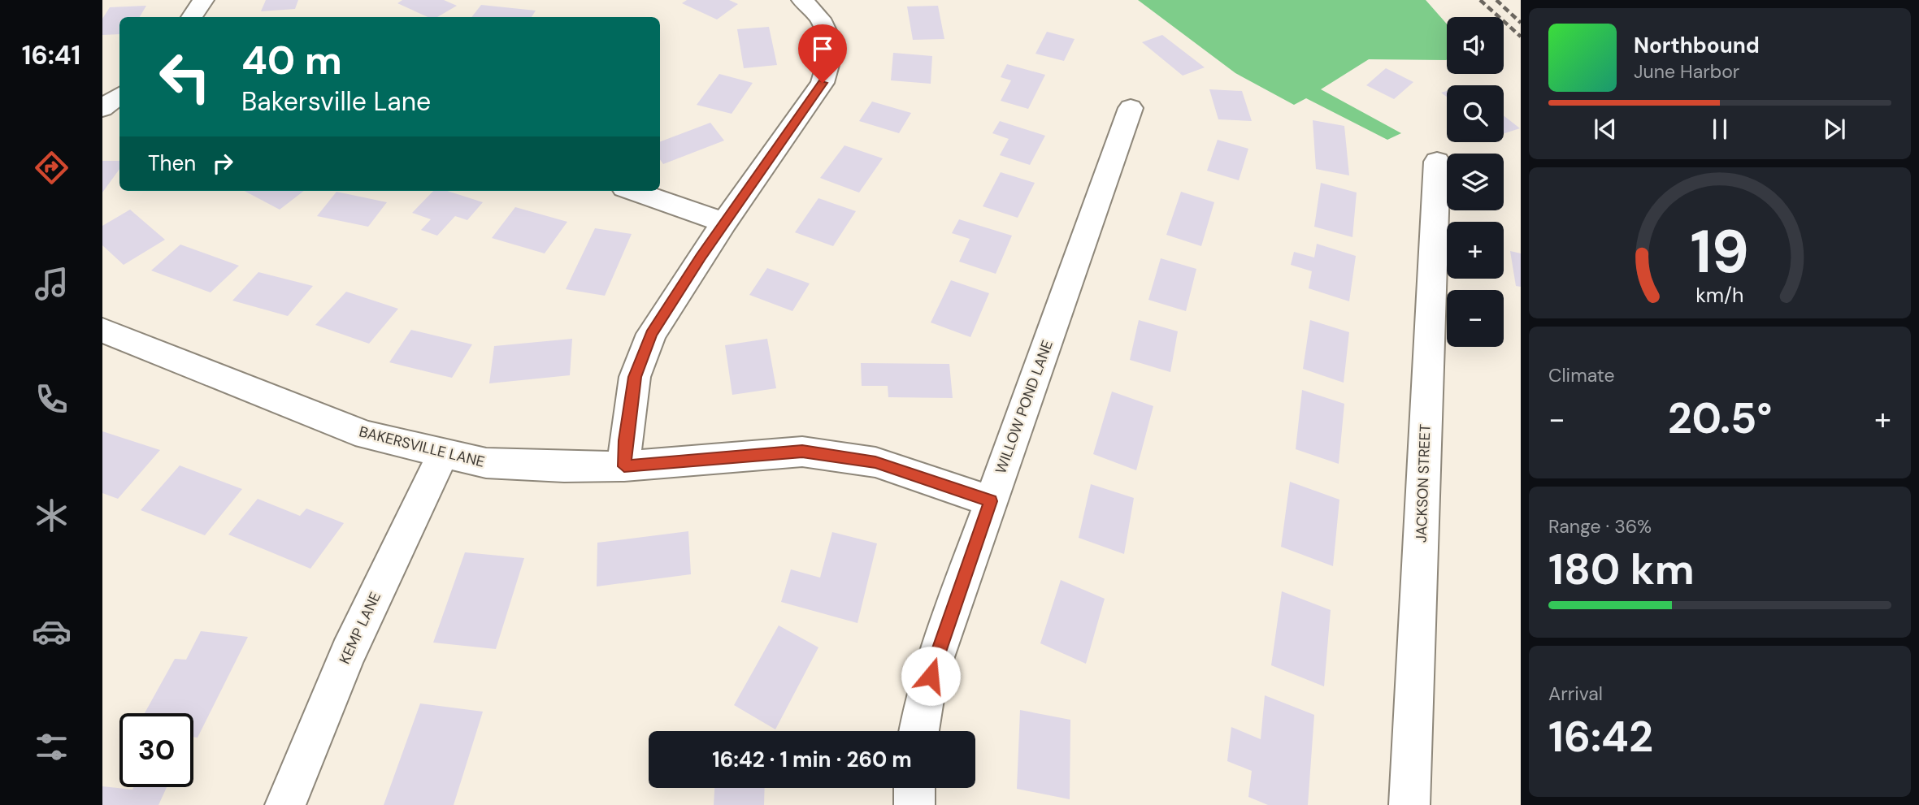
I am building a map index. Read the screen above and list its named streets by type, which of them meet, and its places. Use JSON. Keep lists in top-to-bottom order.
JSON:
{
  "streets": {
    "street": [
      "WILLOW POND LANE",
      "BAKERSVILLE LANE",
      "JACKSON STREET",
      "KEMP LANE"
    ]
  },
  "crossings": [
    ["WILLOW POND LANE", "BAKERSVILLE LANE"],
    ["BAKERSVILLE LANE", "KEMP LANE"]
  ],
  "page": {
    "tabs": "16:41",
    "map_buttons": ["+", "−"],
    "turn": ["40 m", "Bakersville Lane"],
    "song": ["Northbound", "June Harbor"],
    "then": "Then",
    "tile": [
      "Climate",
      ["Range · 36%", "180 km"],
      ["Arrival", "16:42"]
    ],
    "heat": ["−", "20.5°", "+"],
    "limit": "30",
    "trip": "16:42 · 1 min · 260 m",
    "gauge": ["19", "km/h"]
  }
}
